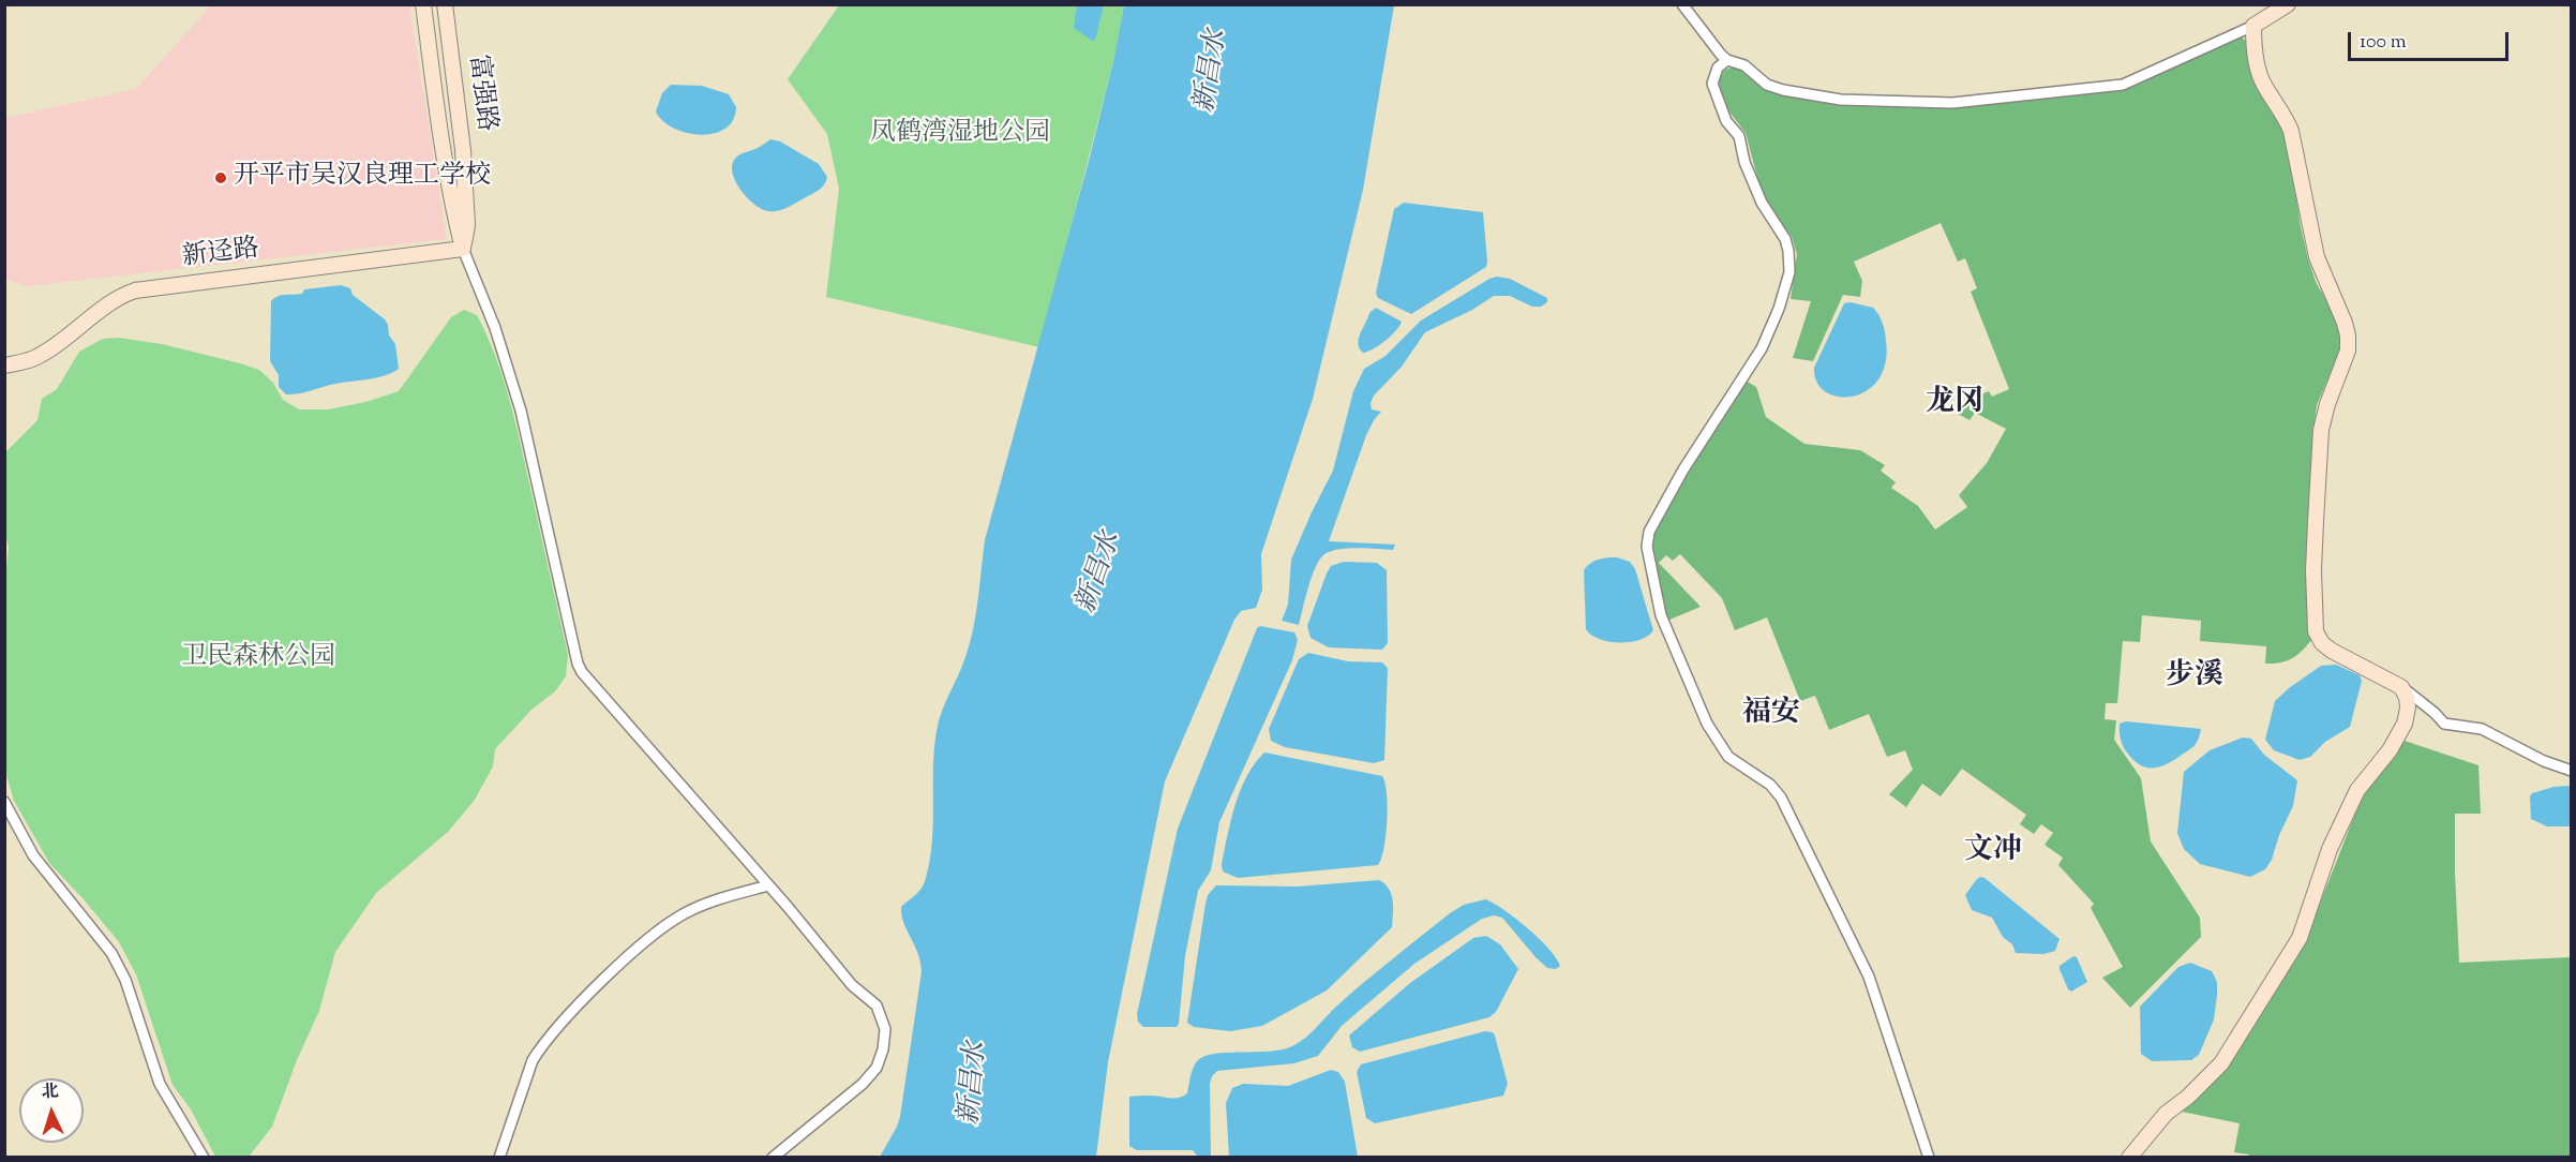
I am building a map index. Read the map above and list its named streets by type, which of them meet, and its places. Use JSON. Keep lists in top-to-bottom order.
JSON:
{
  "streets": {
    "street": ["富强路", "新迳路"]
  },
  "crossings": [
    ["富强路", "新迳路"]
  ],
  "districts": [
    "龙冈",
    "步溪",
    "福安",
    "文冲"
  ],
  "water": ["新昌水"],
  "parks": ["凤鹤湾湿地公园", "卫民森林公园"],
  "places": ["开平市吴汉良理工学校"],
  "scale_bar": "100 m",
  "north": "top"
}
